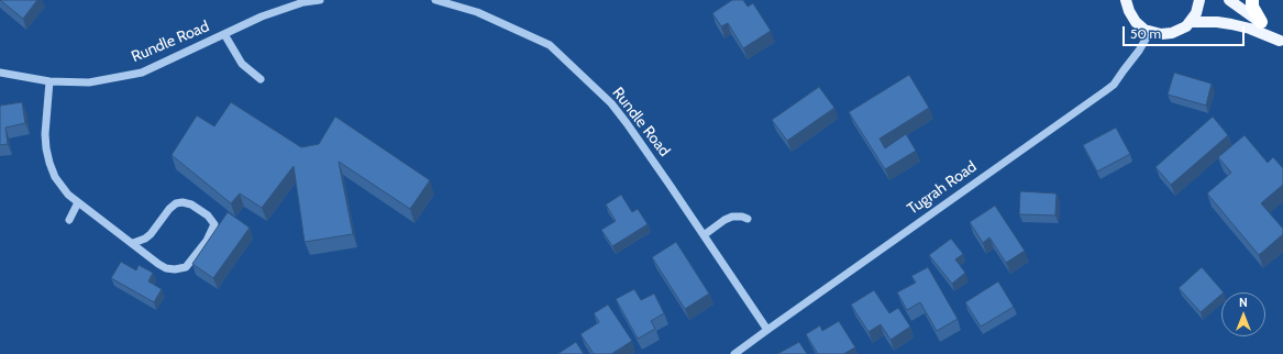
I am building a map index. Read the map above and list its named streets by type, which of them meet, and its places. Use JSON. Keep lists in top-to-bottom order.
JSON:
{
  "streets": {
    "street": ["Rundle Road", "Tugrah Road"]
  },
  "crossings": [
    ["Rundle Road", "Tugrah Road"]
  ],
  "scale_bar": "50 m",
  "north": "top"
}
